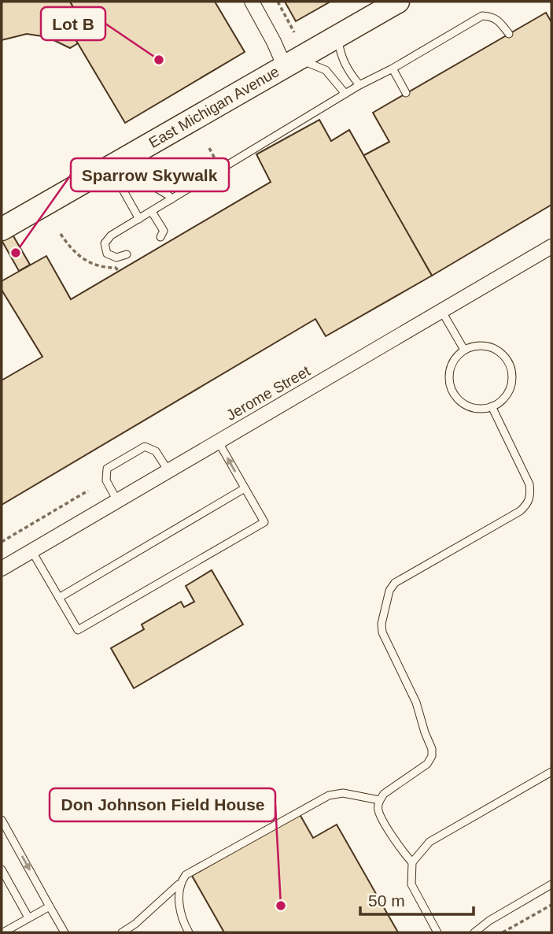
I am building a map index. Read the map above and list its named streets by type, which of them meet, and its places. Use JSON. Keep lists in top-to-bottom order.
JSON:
{
  "streets": {
    "main road": ["East Michigan Avenue"],
    "street": ["Jerome Street"]
  },
  "places": ["Lot B", "Sparrow Skywalk", "Don Johnson Field House"],
  "scale_bar": "50 m"
}
